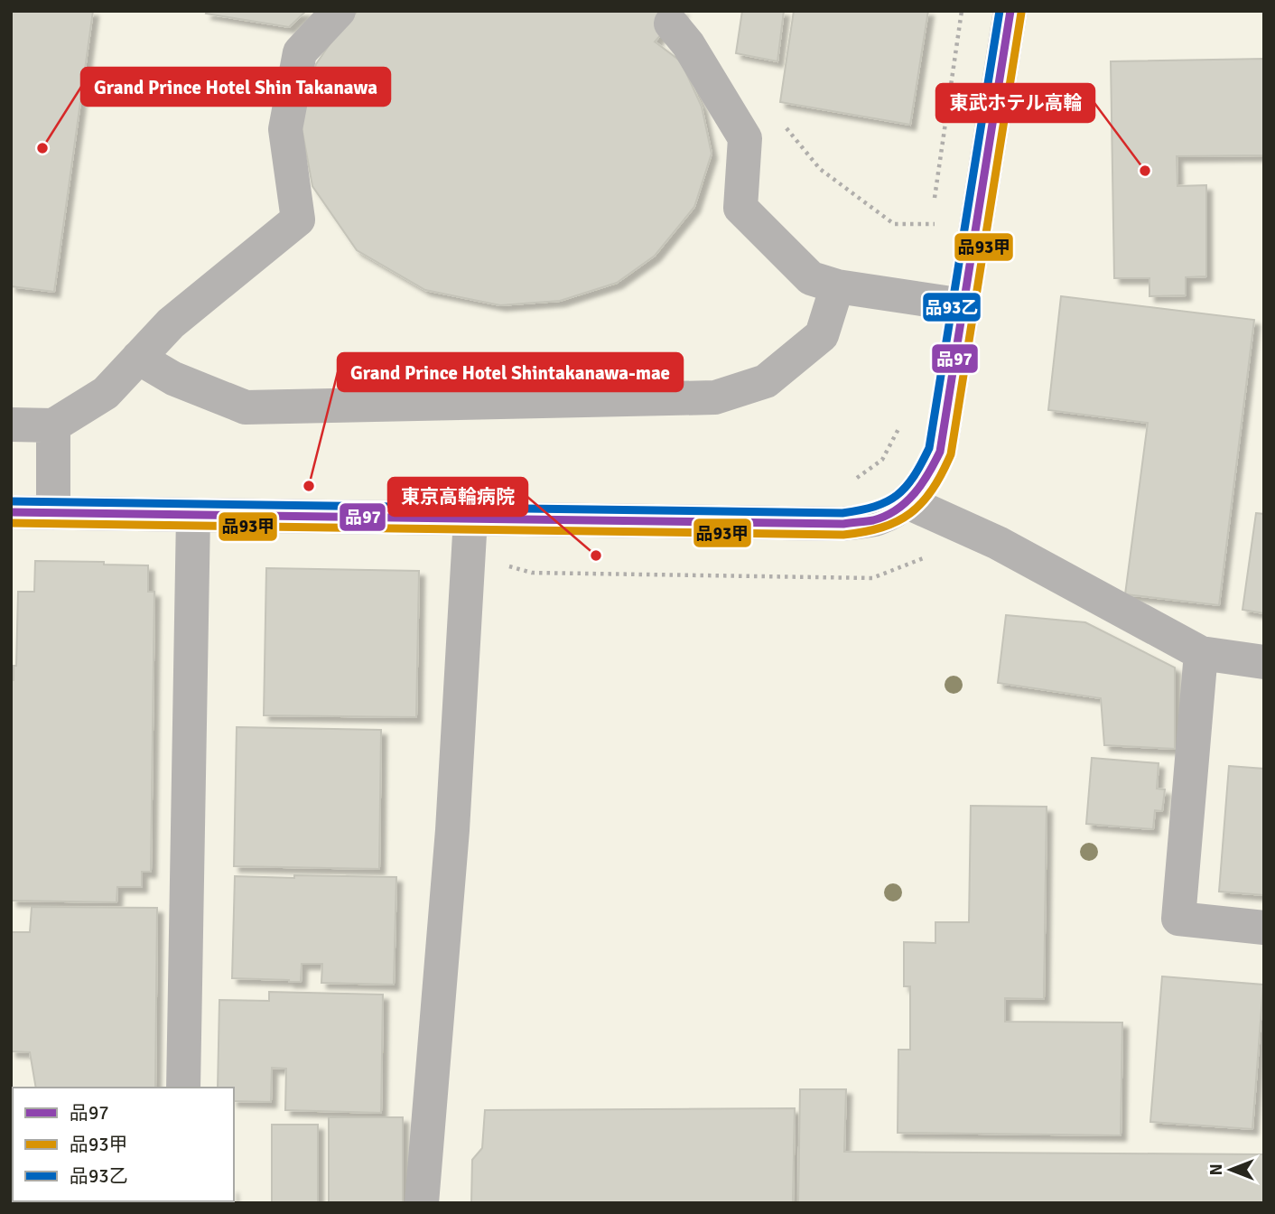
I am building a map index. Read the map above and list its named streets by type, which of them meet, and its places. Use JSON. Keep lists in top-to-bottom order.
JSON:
{
  "places": [
    "Grand Prince Hotel Shin Takanawa",
    "東武ホテル高輪",
    "Grand Prince Hotel Shintakanawa-mae",
    "東京高輪病院"
  ],
  "lines": ["transit line 品97", "transit line 品93乙", "transit line 品93甲"],
  "legend": ["品97", "品93甲", "品93乙"],
  "north": "left"
}
